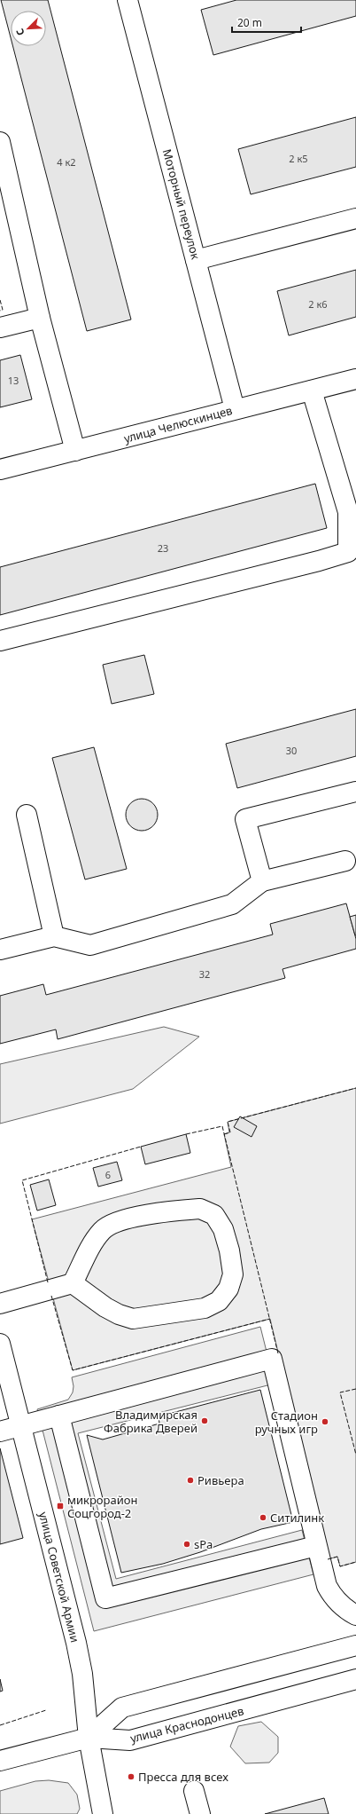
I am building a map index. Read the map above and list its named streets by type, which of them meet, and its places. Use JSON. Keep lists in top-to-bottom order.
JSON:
{
  "streets": {
    "street": [
      "Моторный переулок",
      "улица Челюскинцев",
      "улица Советской Армии",
      "улица Краснодонцев"
    ]
  },
  "crossings": [
    ["Моторный переулок", "улица Челюскинцев"],
    ["улица Советской Армии", "улица Краснодонцев"]
  ],
  "places": {
    "other": [
      "Владимирская Фабрика Дверей",
      "Стадион ручных игр",
      "Ривьера",
      "Ситилинк",
      "sPa",
      "Пресса для всех"
    ],
    "transit": ["микрорайон Соцгород-2"]
  },
  "house_numbers": [
    "2 к5",
    "4 к2",
    "2 к6",
    "13",
    "23",
    "30",
    "32",
    "6"
  ],
  "scale_bar": "20 m",
  "north": "bottom left"
}
